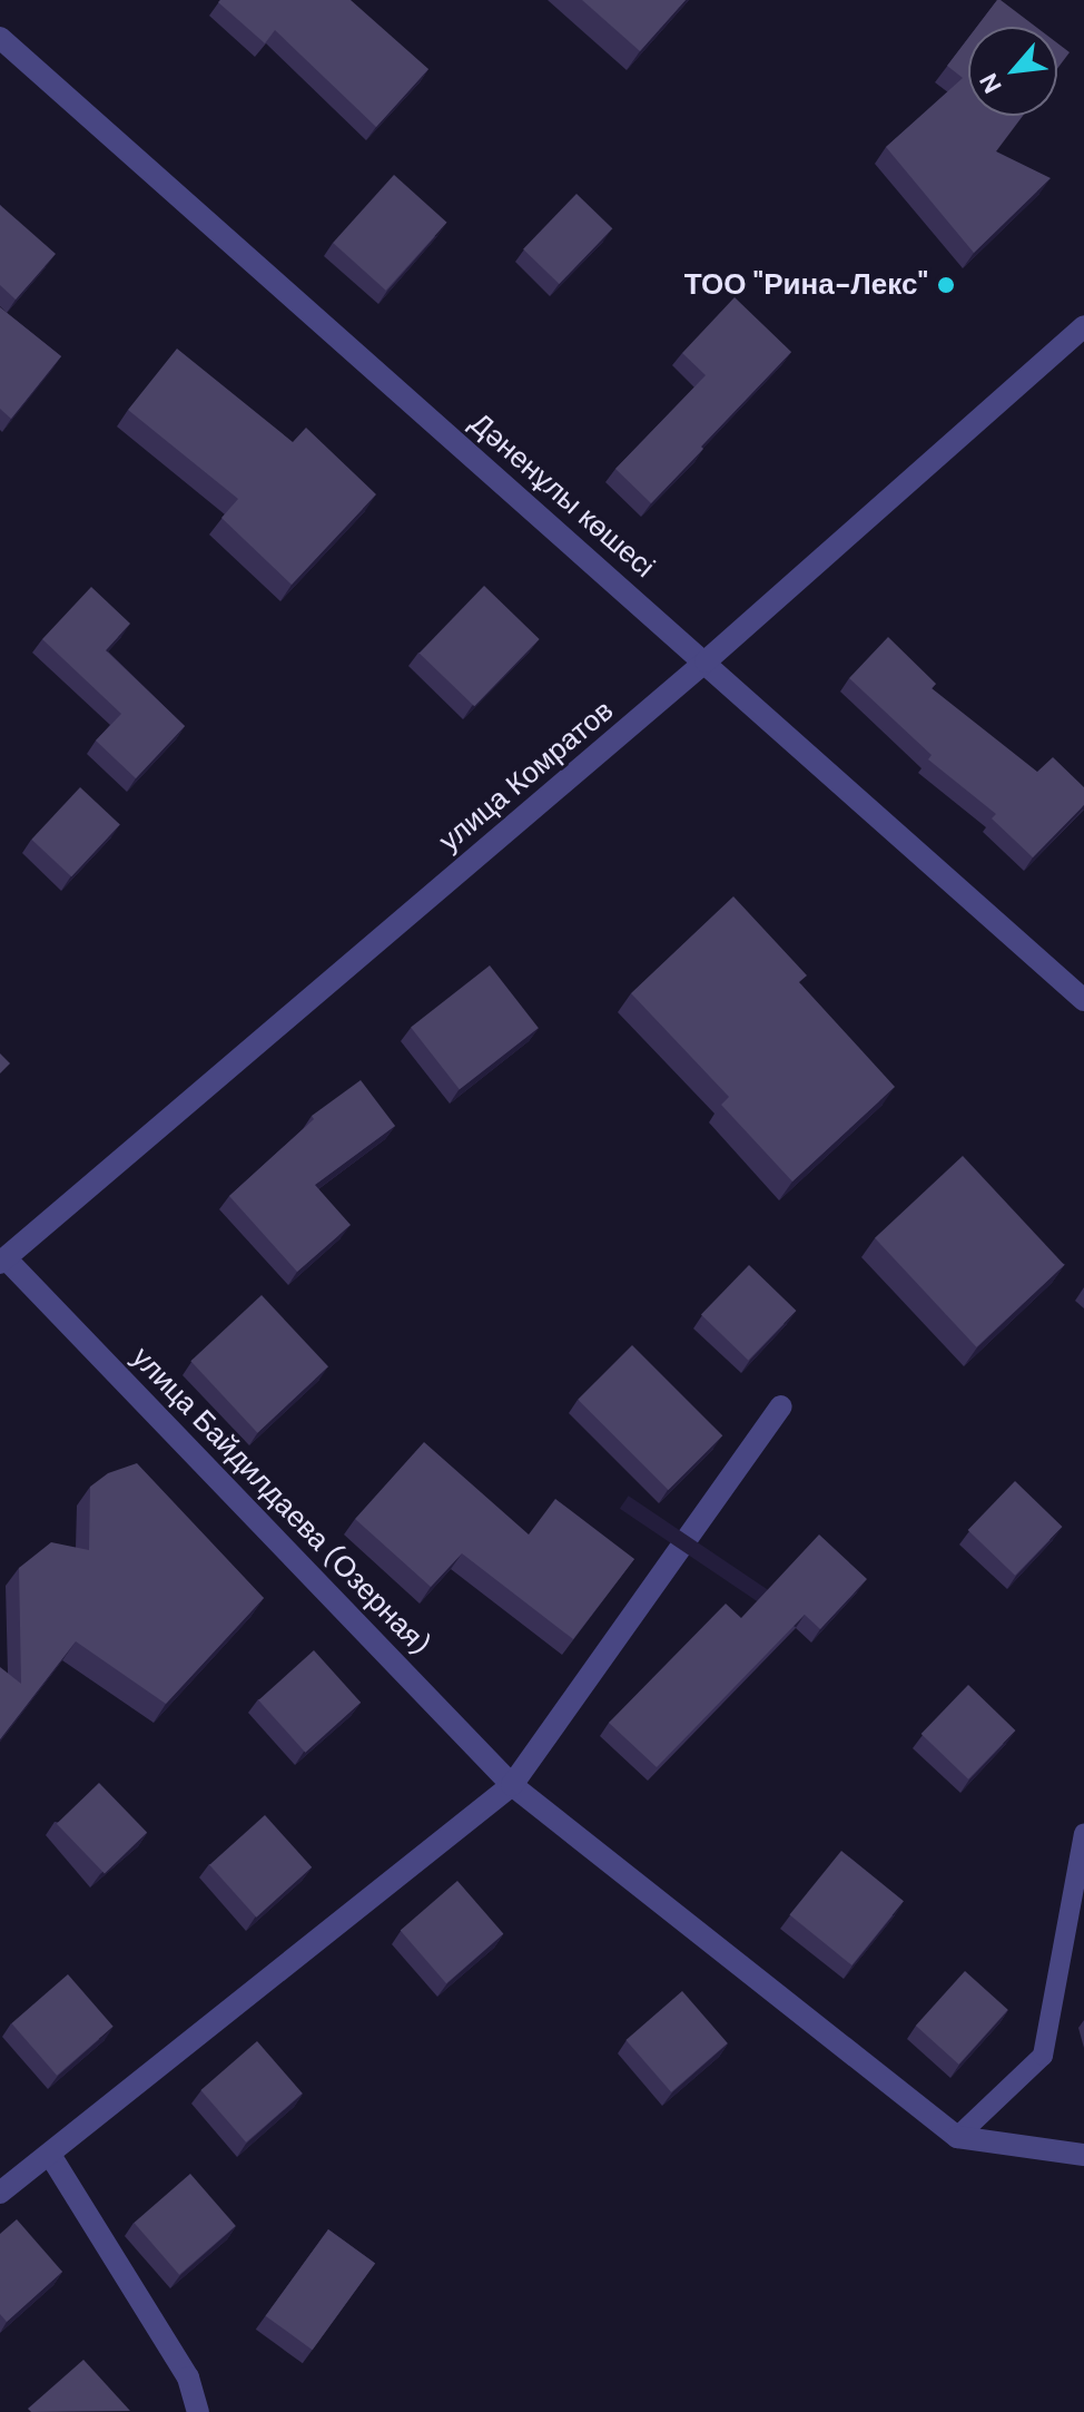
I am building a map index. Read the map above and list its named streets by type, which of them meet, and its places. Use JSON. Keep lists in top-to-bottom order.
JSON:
{
  "streets": {
    "street": ["Дәненұлы көшесі", "улица Комратов", "улица Байдилдаева (Озерная)"]
  },
  "crossings": [
    ["Дәненұлы көшесі", "улица Комратов"],
    ["улица Комратов", "улица Байдилдаева (Озерная)"]
  ],
  "places": ["ТОО \"Рина-Лекс\""],
  "north": "bottom left"
}
